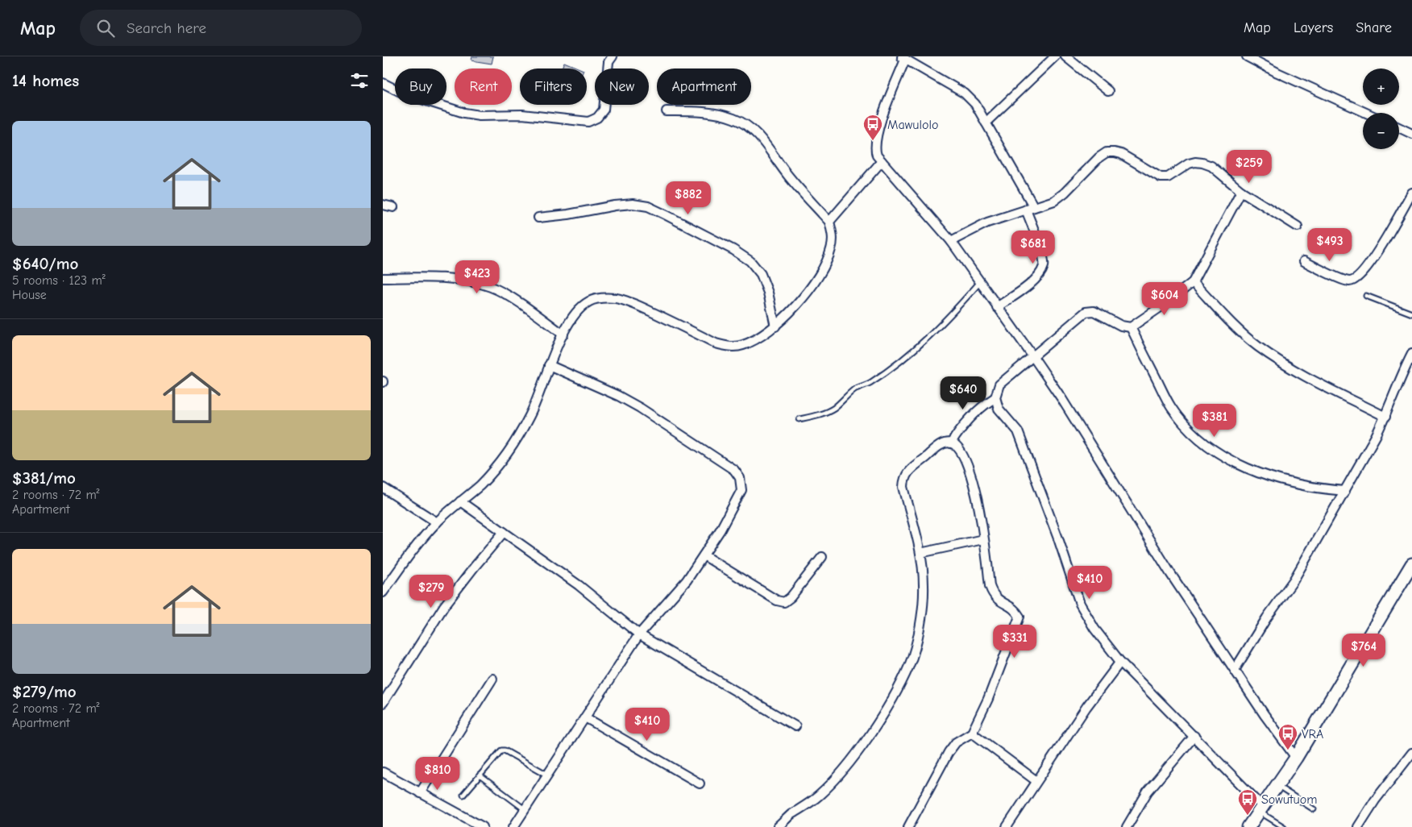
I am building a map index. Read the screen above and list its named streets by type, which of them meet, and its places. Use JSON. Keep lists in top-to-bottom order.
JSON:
{
  "places": {
    "bus stop": ["Mawulolo", "VRA", "Sowutuom"]
  },
  "page": {
    "header": "Map",
    "search": "Search here",
    "nav": ["Map", "Layers", "Share"],
    "heading": "14 homes",
    "map_buttons": ["+", "−"],
    "chip": [
      "Buy",
      "Rent",
      "Filters",
      "New",
      "Apartment"
    ],
    "list": [
      {
        "name": "$640/mo",
        "note": "5 rooms · 123 m² · House"
      },
      {
        "name": "$381/mo",
        "note": "2 rooms · 72 m² · Apartment"
      },
      {
        "name": "$279/mo",
        "note": "2 rooms · 72 m² · Apartment"
      }
    ],
    "price": [
      "$259",
      "$882",
      "$493",
      "$681",
      "$423",
      "$604",
      "$640",
      "$381",
      "$410",
      "$279",
      "$331",
      "$764",
      "$410",
      "$810"
    ]
  }
}
